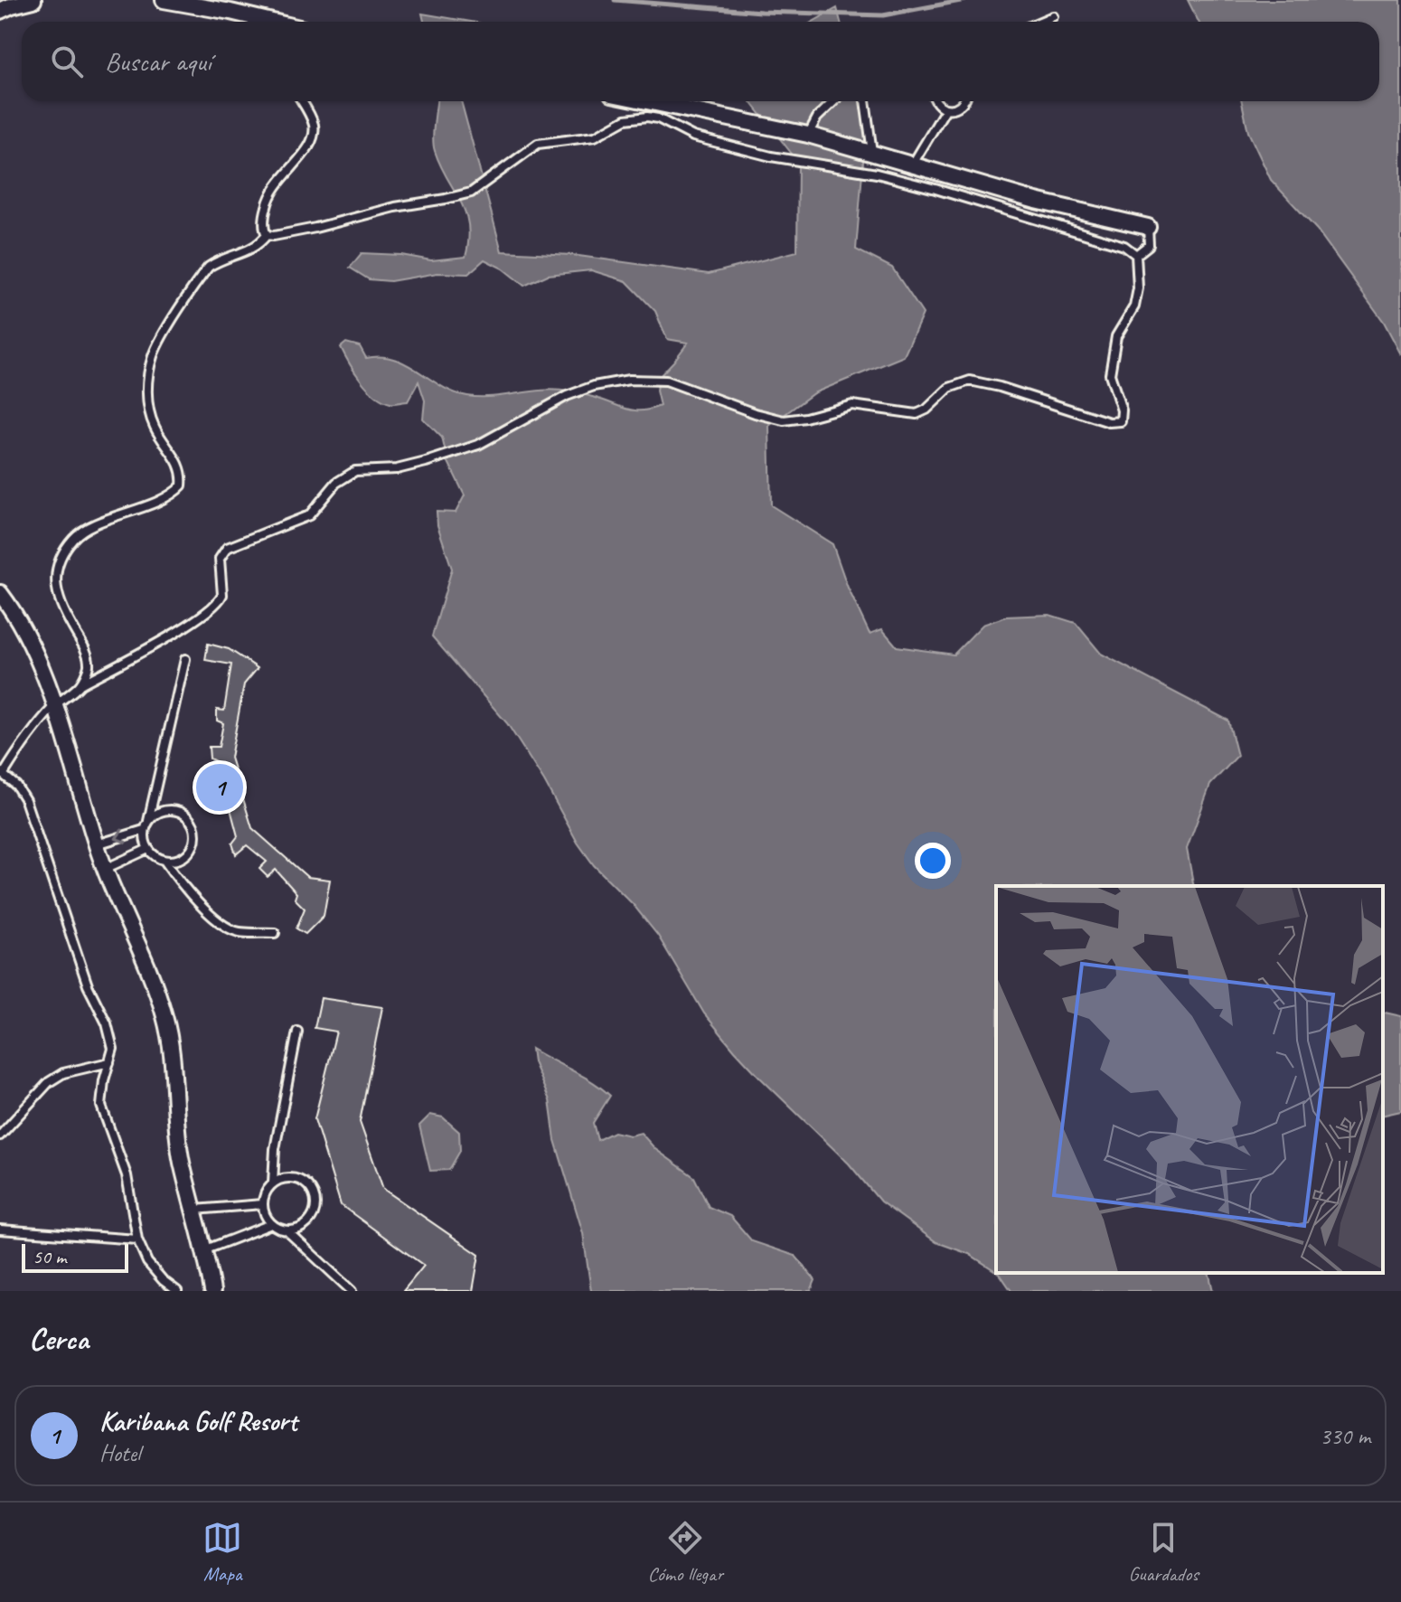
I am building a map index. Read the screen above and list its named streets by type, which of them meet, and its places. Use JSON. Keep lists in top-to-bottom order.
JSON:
{
  "scale_bar": "50 m",
  "page": {
    "search": "Buscar aquí",
    "pins": "1",
    "scale": "50 m",
    "heading": "Cerca",
    "list": [
      {
        "mark": "1",
        "name": "Karibana Golf Resort",
        "note": "Hotel",
        "value": "330 m"
      }
    ],
    "nav": ["Mapa", "Cómo llegar", "Guardados"]
  }
}
